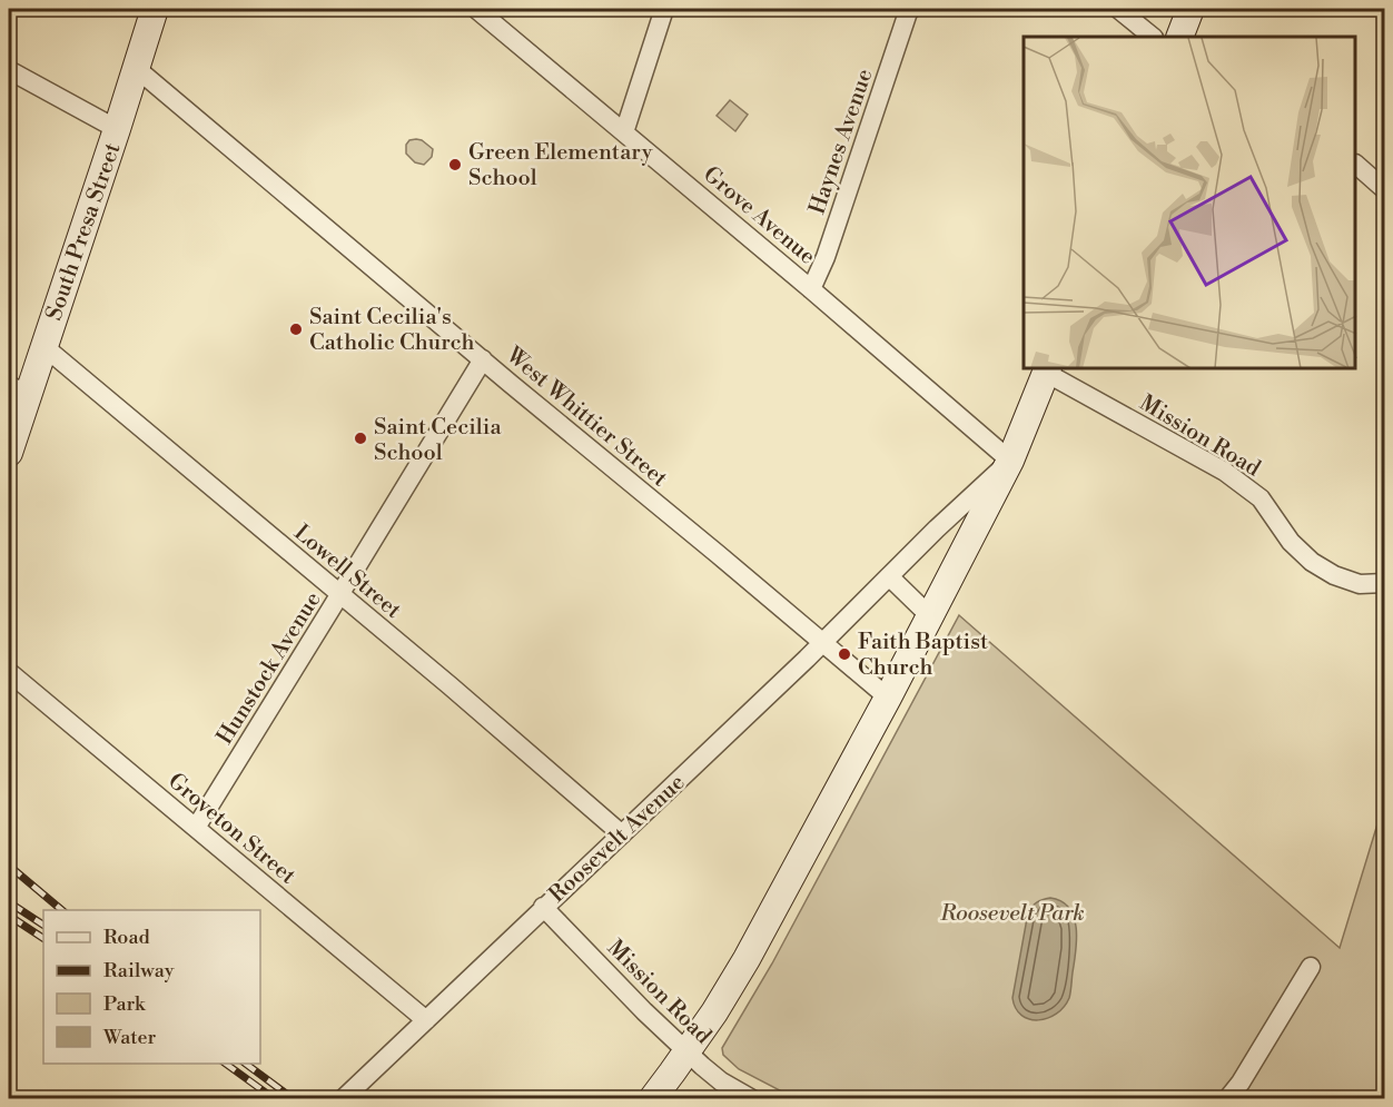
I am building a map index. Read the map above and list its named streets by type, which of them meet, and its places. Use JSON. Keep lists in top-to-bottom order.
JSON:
{
  "streets": {
    "main road": ["South Presa Street", "Roosevelt Avenue"],
    "street": [
      "Haynes Avenue",
      "Grove Avenue",
      "West Whittier Street",
      "Mission Road",
      "Lowell Street",
      "Hunstock Avenue",
      "Groveton Street"
    ]
  },
  "crossings": [
    ["Haynes Avenue", "Grove Avenue"],
    ["Grove Avenue", "Roosevelt Avenue"],
    ["South Presa Street", "West Whittier Street"],
    ["South Presa Street", "Lowell Street"],
    ["West Whittier Street", "Hunstock Avenue"],
    ["West Whittier Street", "Roosevelt Avenue"],
    ["Mission Road", "Roosevelt Avenue"],
    ["Lowell Street", "Hunstock Avenue"],
    ["Lowell Street", "Roosevelt Avenue"],
    ["Hunstock Avenue", "Groveton Street"],
    ["Groveton Street", "Roosevelt Avenue"]
  ],
  "parks": ["Roosevelt Park"],
  "places": [
    "Green Elementary School",
    "Saint Cecilia's Catholic Church",
    "Saint Cecilia School",
    "Faith Baptist Church"
  ],
  "legend": [
    "Road",
    "Railway",
    "Park",
    "Water"
  ]
}
